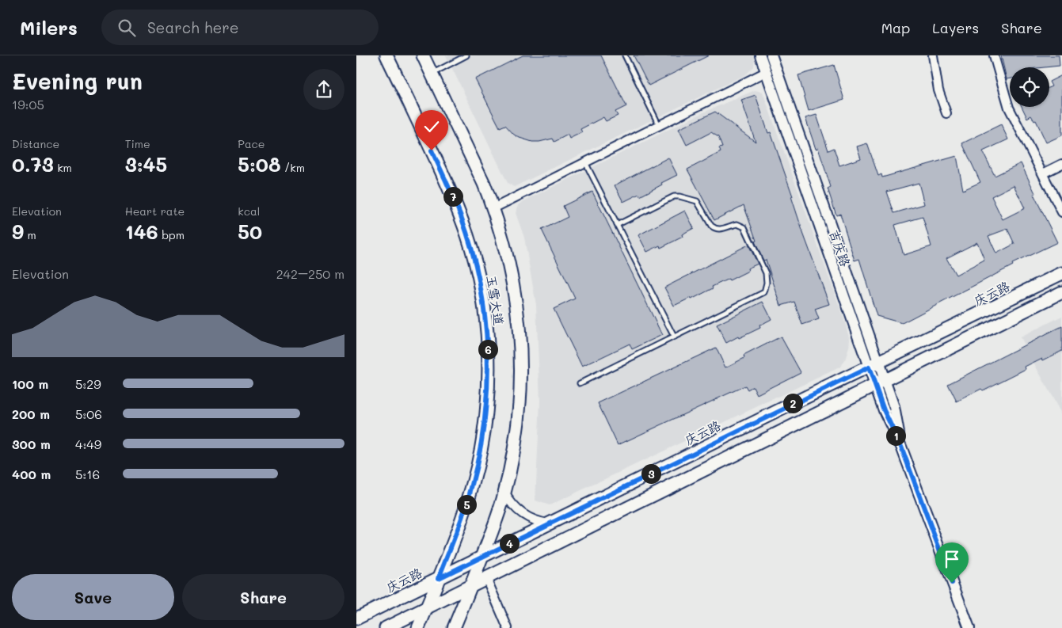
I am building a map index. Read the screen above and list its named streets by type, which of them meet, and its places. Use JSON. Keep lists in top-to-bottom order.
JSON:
{
  "streets": {
    "main road": ["庆云路", "玉雪大道"],
    "street": ["吉庆路"]
  },
  "crossings": [
    ["吉庆路", "庆云路"],
    ["庆云路", "玉雪大道"]
  ],
  "page": {
    "header": "Milers",
    "search": "Search here",
    "nav": ["Map", "Layers", "Share"],
    "heading": ["Evening run", "19:05"],
    "stats": [
      ["Distance", "0.73 km"],
      ["Time", "3:45"],
      ["Pace", "5:08 /km"],
      ["Elevation", "9 m"],
      ["Heart rate", "146 bpm"],
      ["kcal", "50"]
    ],
    "pins": [
      "7",
      "6",
      "2",
      "1",
      "3",
      "5",
      "4"
    ],
    "chart": ["Elevation", "242–250 m"],
    "list": [
      {
        "name": "100 m",
        "note": "5:29"
      },
      {
        "name": "200 m",
        "note": "5:06"
      },
      {
        "name": "300 m",
        "note": "4:49"
      },
      {
        "name": "400 m",
        "note": "5:16"
      }
    ],
    "buttons": ["Save", "Share"]
  }
}
